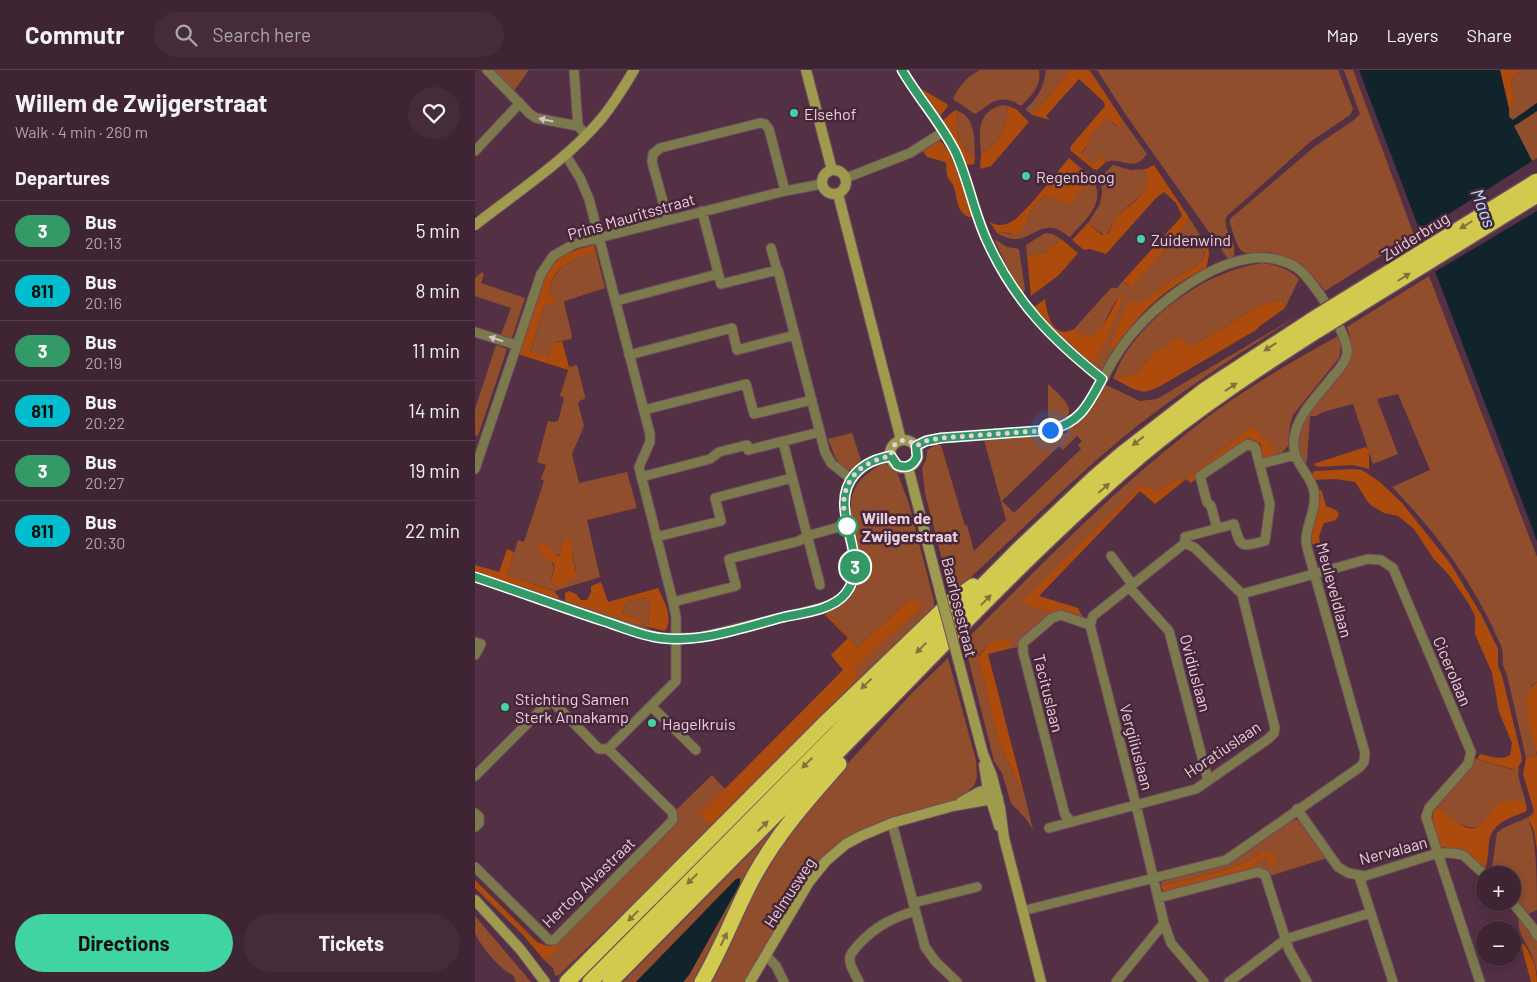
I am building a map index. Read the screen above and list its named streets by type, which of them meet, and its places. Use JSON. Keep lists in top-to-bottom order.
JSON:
{
  "streets": {
    "highway": ["Zuiderbrug"],
    "street": [
      "Prins Mauritsstraat",
      "Meuleveldlaan",
      "Baarlosestraat",
      "Cicerolaan",
      "Ovidiuslaan",
      "Tacituslaan",
      "Vergiliuslaan",
      "Horatiuslaan",
      "Nervalaan",
      "Hertog Alvastraat",
      "Helmusweg"
    ]
  },
  "crossings": [
    ["Meuleveldlaan", "Baarlosestraat"],
    ["Meuleveldlaan", "Cicerolaan"],
    ["Meuleveldlaan", "Vergiliuslaan"],
    ["Meuleveldlaan", "Nervalaan"],
    ["Baarlosestraat", "Helmusweg"],
    ["Cicerolaan", "Nervalaan"],
    ["Ovidiuslaan", "Horatiuslaan"],
    ["Tacituslaan", "Vergiliuslaan"],
    ["Vergiliuslaan", "Horatiuslaan"]
  ],
  "water": ["Maas"],
  "places": [
    "Elsehof",
    "Regenboog",
    "Zuidenwind",
    "Willem de Zwijgerstraat",
    "Stichting Samen Sterk Annakamp",
    "Hagelkruis"
  ],
  "lines": ["bus line 3"],
  "page": {
    "header": "Commutr",
    "search": "Search here",
    "nav": ["Map", "Layers", "Share"],
    "heading": [
      ["Willem de Zwijgerstraat", "Walk · 4 min · 260 m"],
      "Departures"
    ],
    "on_map": "3",
    "list": [
      {
        "mark": "3",
        "name": "Bus",
        "note": "20:13",
        "value": "5 min"
      },
      {
        "mark": "811",
        "name": "Bus",
        "note": "20:16",
        "value": "8 min"
      },
      {
        "mark": "3",
        "name": "Bus",
        "note": "20:19",
        "value": "11 min"
      },
      {
        "mark": "811",
        "name": "Bus",
        "note": "20:22",
        "value": "14 min"
      },
      {
        "mark": "3",
        "name": "Bus",
        "note": "20:27",
        "value": "19 min"
      },
      {
        "mark": "811",
        "name": "Bus",
        "note": "20:30",
        "value": "22 min"
      }
    ],
    "map_buttons": ["+", "−"],
    "buttons": ["Directions", "Tickets"]
  }
}
